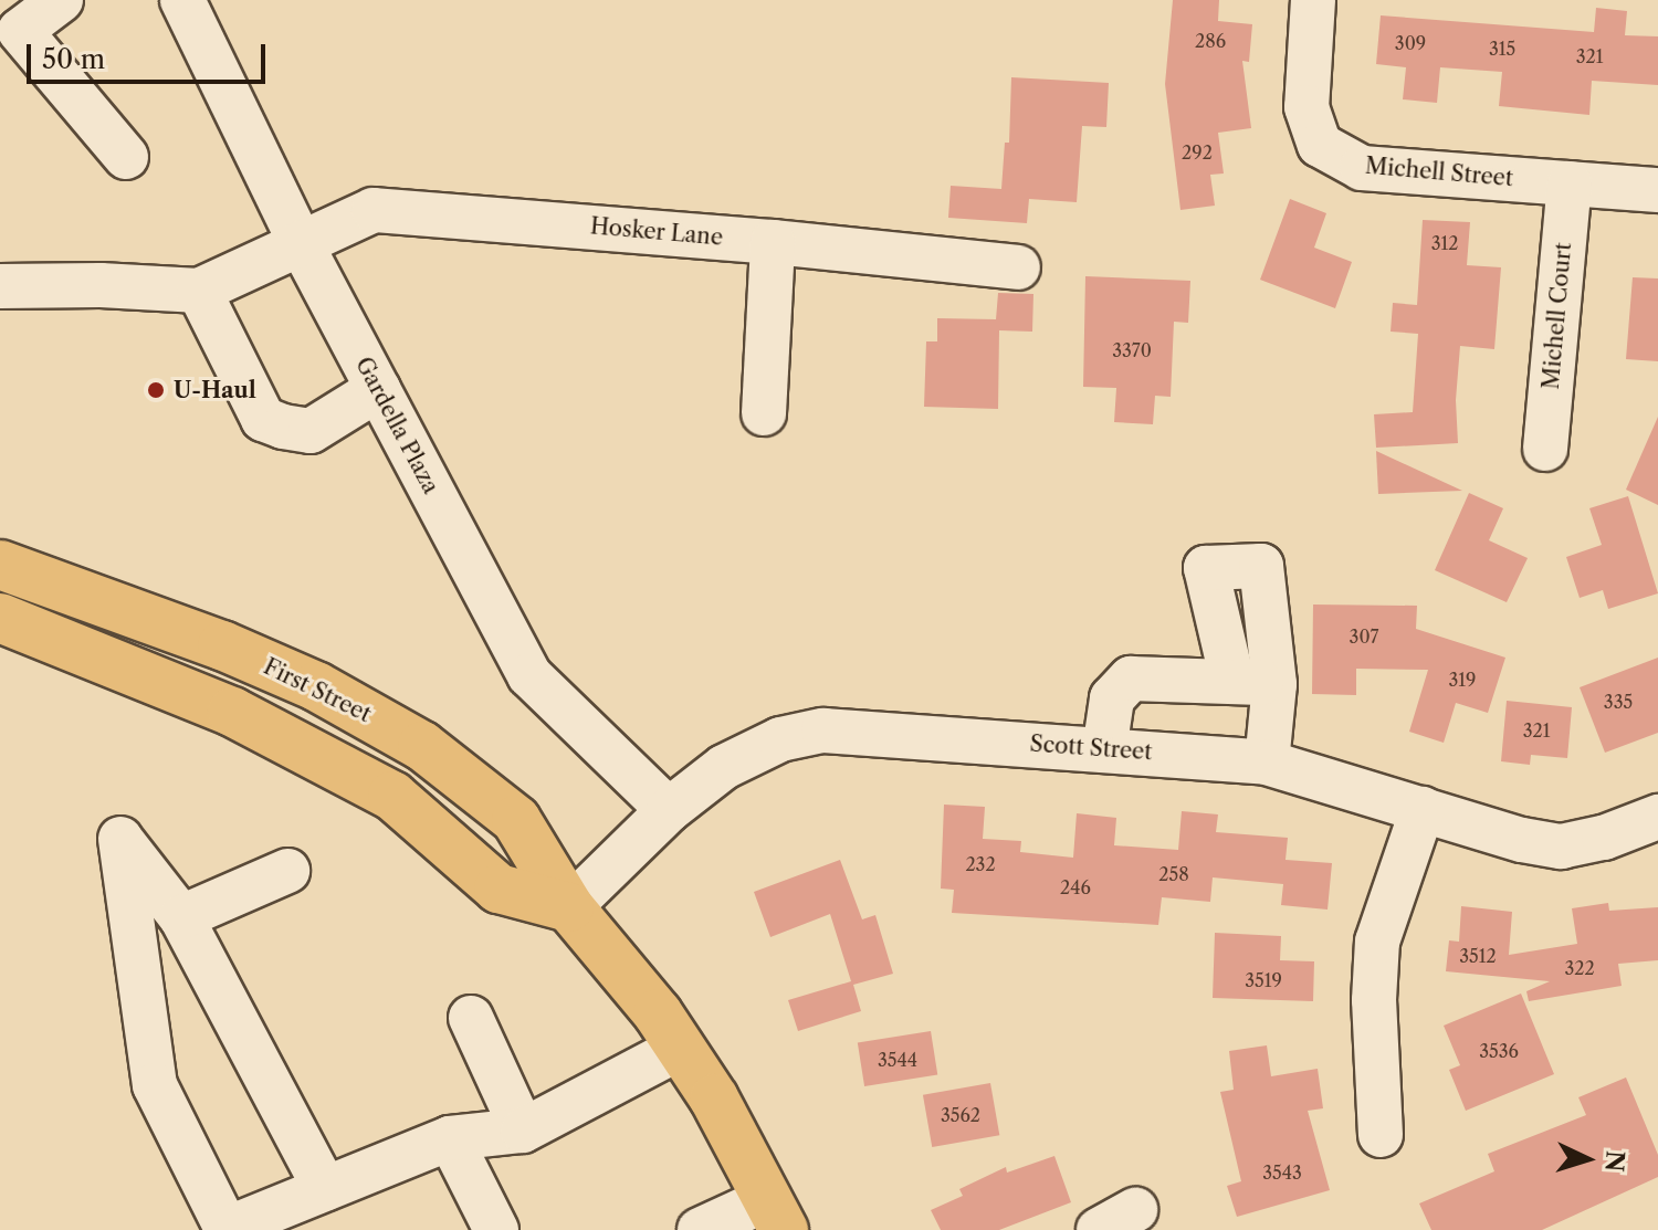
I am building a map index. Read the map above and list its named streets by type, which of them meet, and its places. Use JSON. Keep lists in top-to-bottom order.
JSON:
{
  "streets": {
    "main road": ["First Street"],
    "street": [
      "Michell Street",
      "Hosker Lane",
      "Michell Court",
      "Gardella Plaza",
      "Scott Street"
    ]
  },
  "crossings": [
    ["Michell Street", "Michell Court"],
    ["Hosker Lane", "Gardella Plaza"],
    ["Gardella Plaza", "Scott Street"],
    ["First Street", "Scott Street"]
  ],
  "places": ["U-Haul"],
  "house_numbers": [
    "286",
    "309",
    "315",
    "321",
    "292",
    "312",
    "3370",
    "307",
    "319",
    "335",
    "321",
    "232",
    "258",
    "246",
    "3512",
    "322",
    "3519",
    "3536",
    "3544",
    "3562",
    "3543"
  ],
  "scale_bar": "50 m",
  "north": "right"
}
